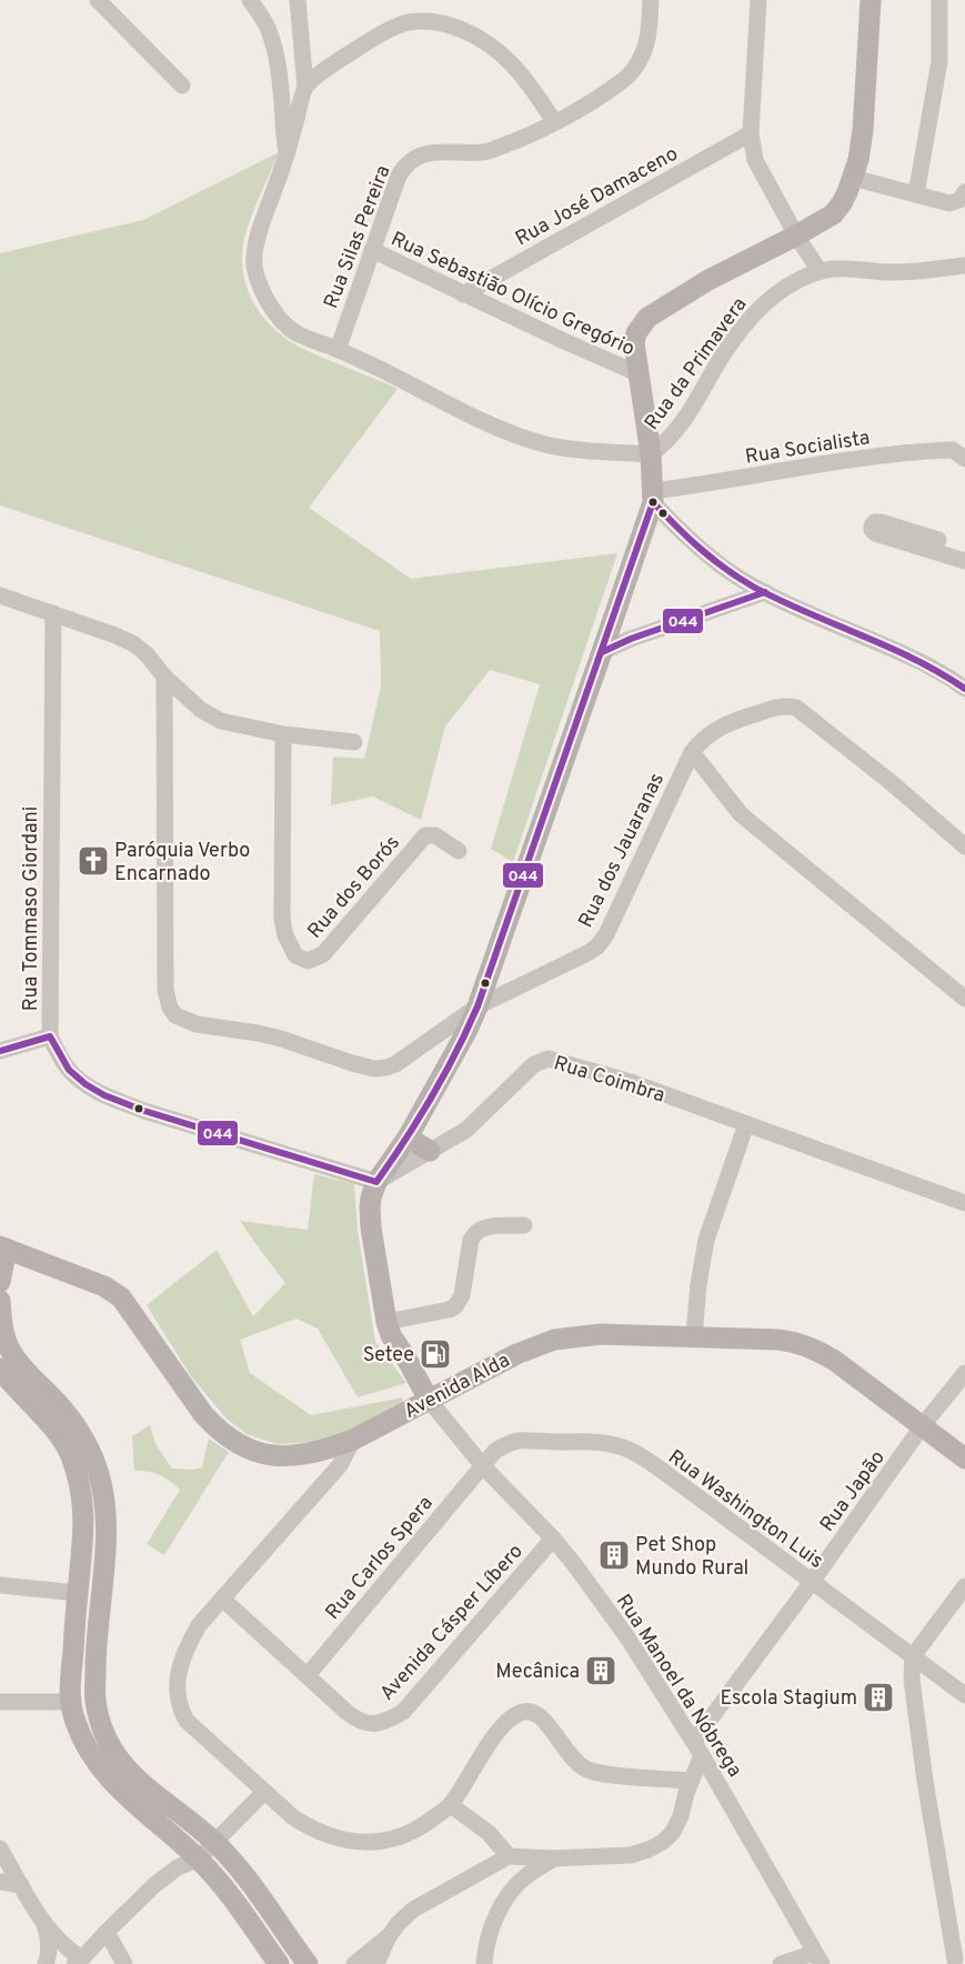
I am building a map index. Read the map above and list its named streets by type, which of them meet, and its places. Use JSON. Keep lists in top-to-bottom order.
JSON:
{
  "streets": {
    "main road": ["Avenida Alda"],
    "street": [
      "Rua José Damaceno",
      "Rua Silas Pereira",
      "Rua Sebastião Olício Gregório",
      "Rua da Primavera",
      "Rua Socialista",
      "Rua dos Jauaranas",
      "Rua dos Borós",
      "Rua Tommaso Giordani",
      "Rua Coimbra",
      "Rua Japão",
      "Rua Washington Luis",
      "Rua Carlos Spera",
      "Avenida Cásper Líbero",
      "Rua Manoel da Nóbrega"
    ]
  },
  "crossings": [
    ["Rua José Damaceno", "Rua Sebastião Olício Gregório"],
    ["Rua Silas Pereira", "Rua Sebastião Olício Gregório"],
    ["Rua Tommaso Giordani", "Rua Coimbra"],
    ["Avenida Alda", "Rua Japão"],
    ["Avenida Alda", "Rua Manoel da Nóbrega"],
    ["Rua Japão", "Rua Washington Luis"],
    ["Rua Japão", "Rua Manoel da Nóbrega"],
    ["Rua Washington Luis", "Rua Carlos Spera"],
    ["Rua Washington Luis", "Rua Manoel da Nóbrega"],
    ["Rua Carlos Spera", "Avenida Cásper Líbero"],
    ["Rua Carlos Spera", "Rua Manoel da Nóbrega"],
    ["Avenida Cásper Líbero", "Rua Manoel da Nóbrega"]
  ],
  "places": {
    "church": ["Paróquia Verbo Encarnado"],
    "fuel station": ["Setee"],
    "building": ["Pet Shop Mundo Rural", "Mecânica", "Escola Stagium"]
  },
  "lines": ["transit line 044"]
}
